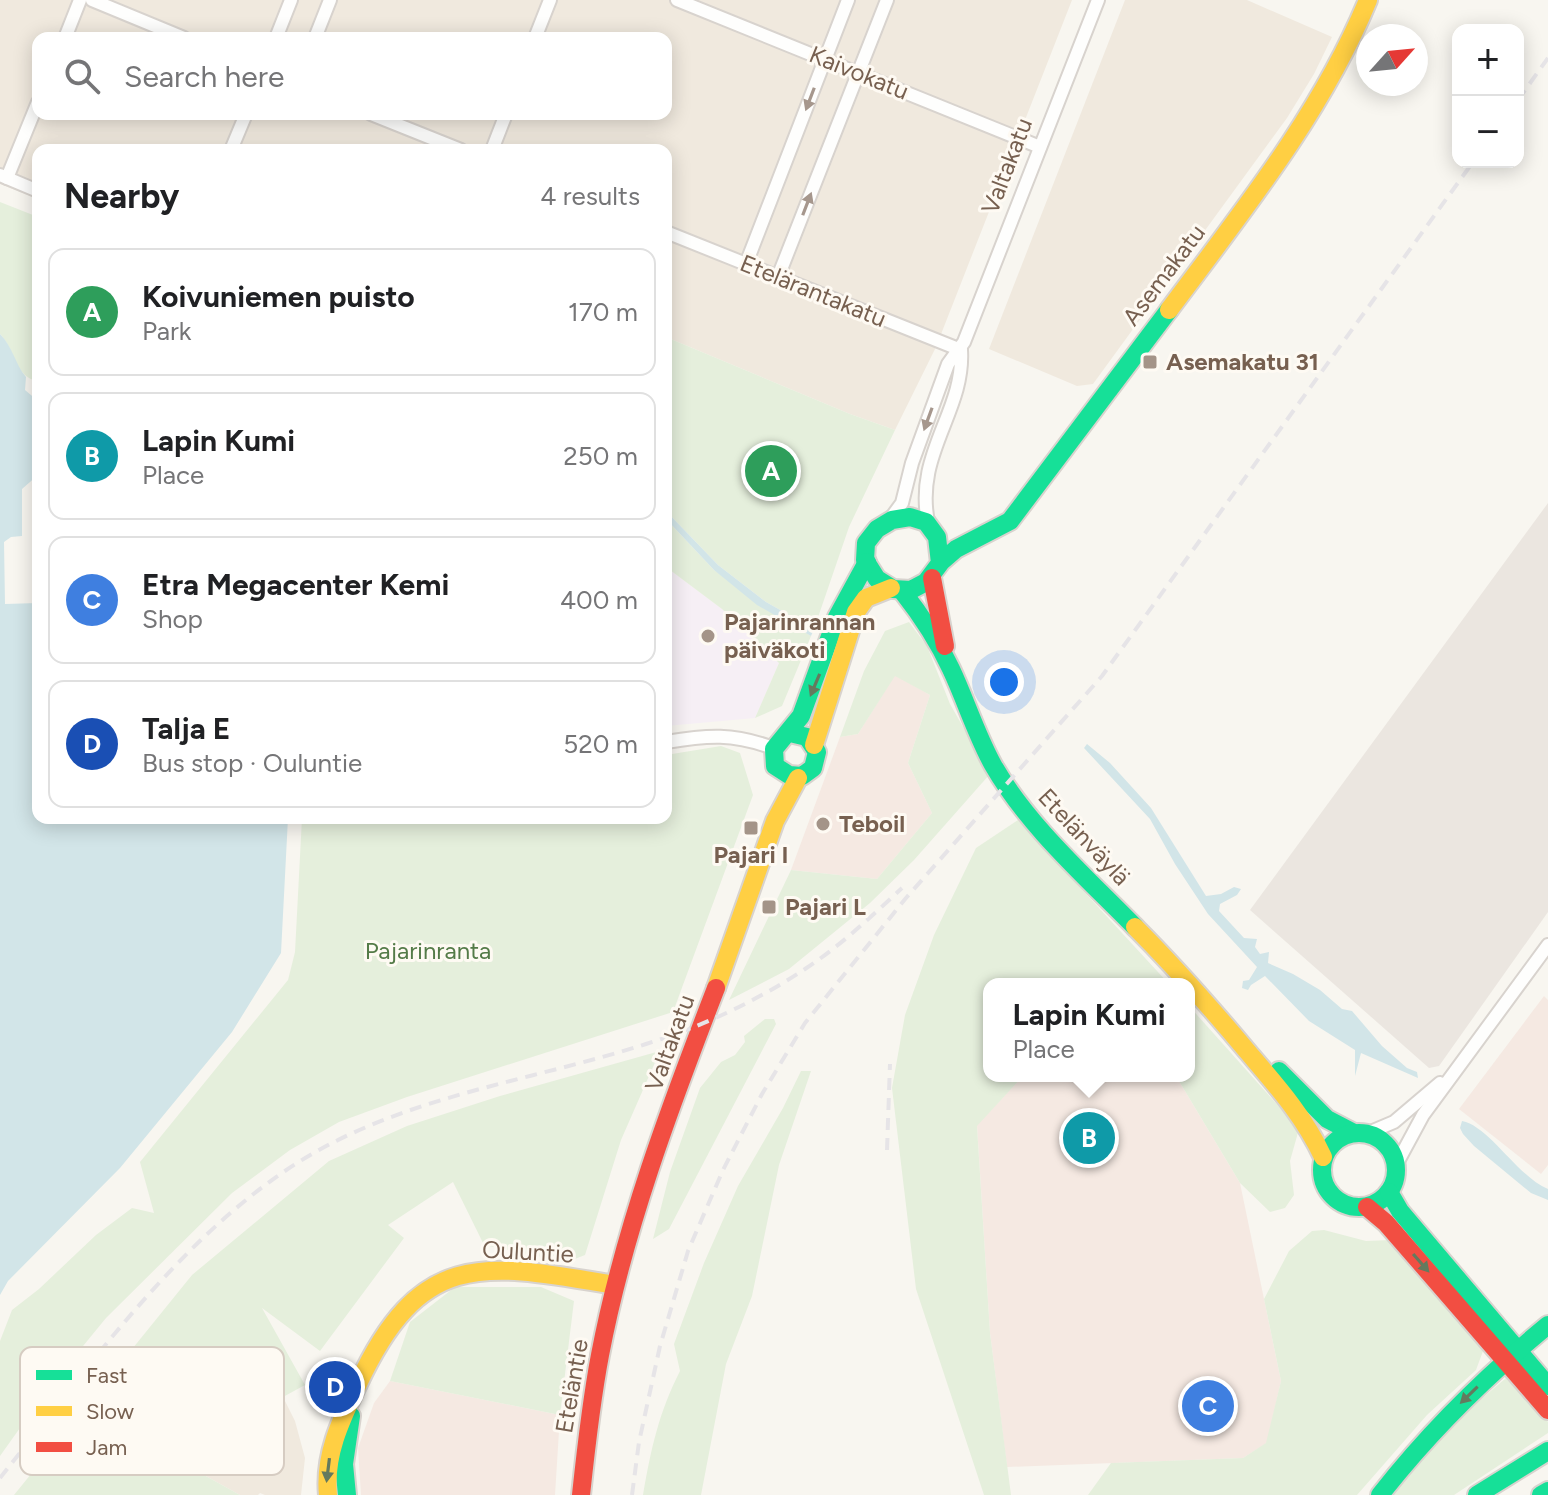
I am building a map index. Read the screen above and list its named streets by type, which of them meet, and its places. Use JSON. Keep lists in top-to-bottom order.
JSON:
{
  "streets": {
    "main road": [
      "Valtakatu",
      "Asemakatu",
      "Etelänväylä",
      "Ouluntie",
      "Eteläntie"
    ],
    "street": ["Kaivokatu", "Etelärantakatu"]
  },
  "crossings": [
    ["Kaivokatu", "Valtakatu"],
    ["Valtakatu", "Asemakatu"],
    ["Valtakatu", "Etelärantakatu"],
    ["Valtakatu", "Etelänväylä"],
    ["Valtakatu", "Ouluntie"],
    ["Valtakatu", "Eteläntie"],
    ["Asemakatu", "Etelänväylä"],
    ["Ouluntie", "Eteläntie"]
  ],
  "parks": ["Pajarinranta"],
  "places": {
    "transit": ["Asemakatu 31", "Pajari I", "Pajari L"],
    "other": ["Pajarinrannan päiväkoti", "Teboil"]
  },
  "legend": ["Fast", "Slow", "Jam"],
  "north": "top right",
  "page": {
    "map_buttons": ["+", "−"],
    "search": "Search here",
    "heading": ["Nearby", "4 results"],
    "list": [
      {
        "mark": "A",
        "name": "Koivuniemen puisto",
        "note": "Park",
        "value": "170 m"
      },
      {
        "mark": "B",
        "name": "Lapin Kumi",
        "note": "Place",
        "value": "250 m"
      },
      {
        "mark": "C",
        "name": "Etra Megacenter Kemi",
        "note": "Shop",
        "value": "400 m"
      },
      {
        "mark": "D",
        "name": "Talja E",
        "note": "Bus stop · Ouluntie",
        "value": "520 m"
      }
    ],
    "pins": [
      "A",
      "B",
      "D",
      "C"
    ],
    "popup": ["Lapin Kumi", "Place"]
  }
}
